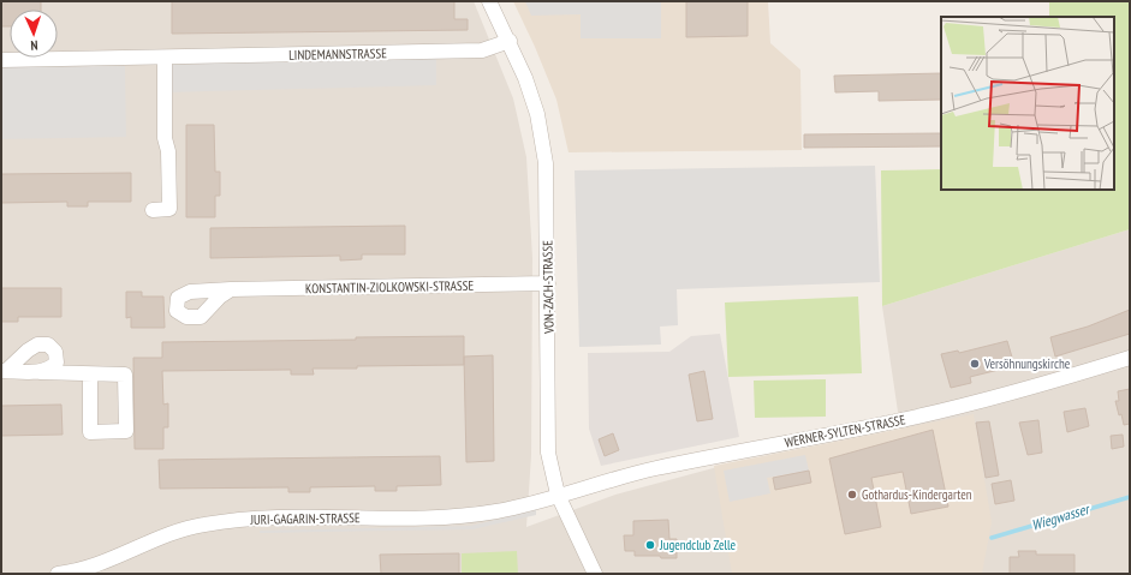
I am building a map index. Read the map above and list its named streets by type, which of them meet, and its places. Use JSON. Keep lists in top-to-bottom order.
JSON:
{
  "streets": {
    "street": [
      "LINDEMANNSTRASSE",
      "KONSTANTIN-ZIOLKOWSKI-STRASSE",
      "VON-ZACH-STRASSE",
      "WERNER-SYLTEN-STRASSE",
      "JURI-GAGARIN-STRASSE"
    ]
  },
  "crossings": [
    ["LINDEMANNSTRASSE", "VON-ZACH-STRASSE"],
    ["KONSTANTIN-ZIOLKOWSKI-STRASSE", "VON-ZACH-STRASSE"],
    ["VON-ZACH-STRASSE", "WERNER-SYLTEN-STRASSE"],
    ["VON-ZACH-STRASSE", "JURI-GAGARIN-STRASSE"],
    ["WERNER-SYLTEN-STRASSE", "JURI-GAGARIN-STRASSE"]
  ],
  "water": ["Wiegwasser"],
  "places": ["Versöhnungskirche", "Gothardus-Kindergarten", "Jugendclub Zelle"],
  "north": "bottom"
}
